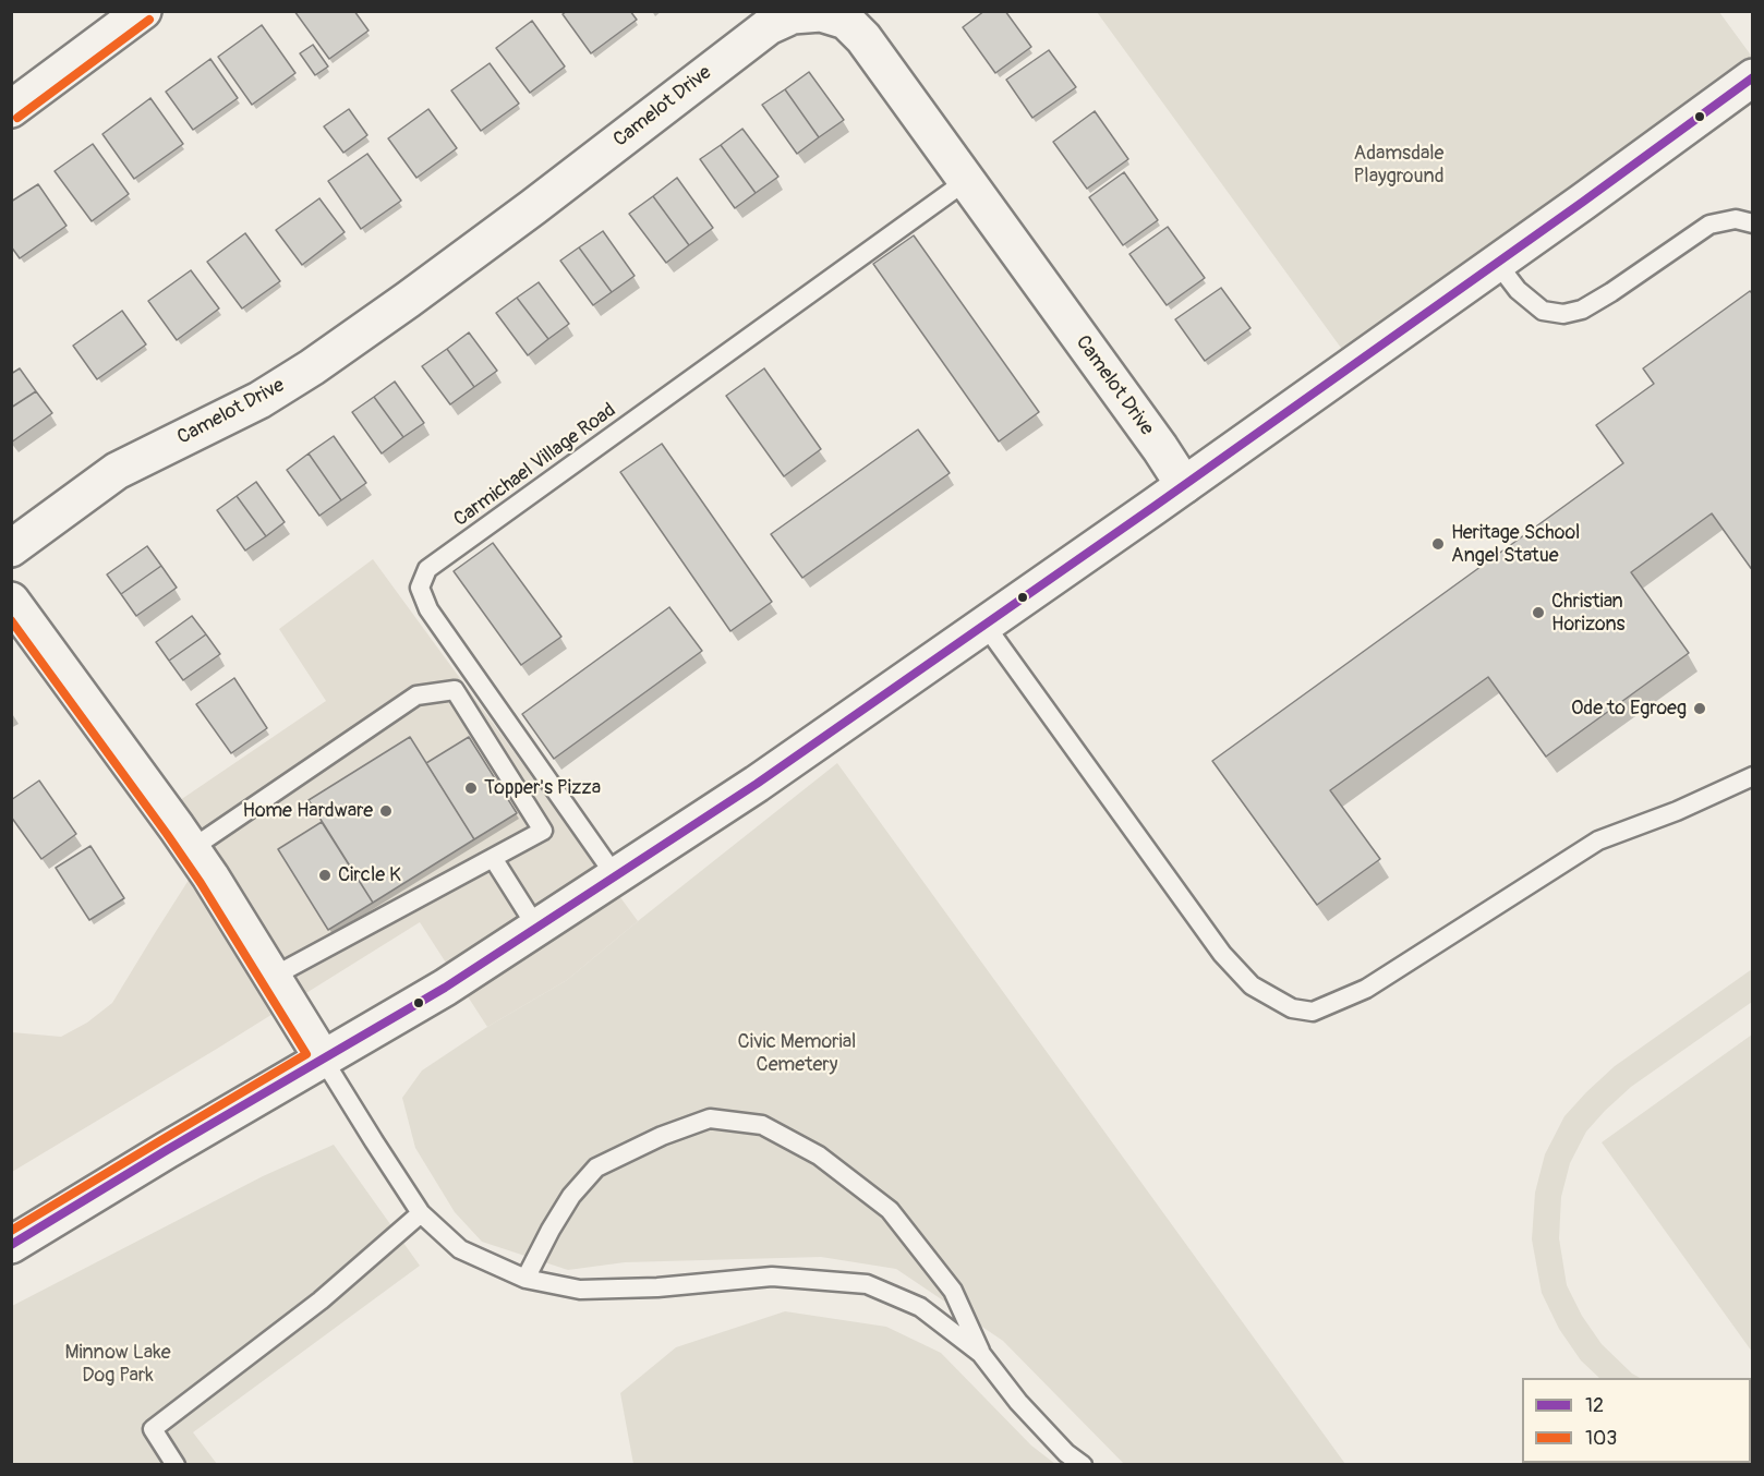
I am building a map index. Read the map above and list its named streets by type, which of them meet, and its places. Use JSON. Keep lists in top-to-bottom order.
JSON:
{
  "streets": {
    "street": ["Camelot Drive"],
    "lane": ["Carmichael Village Road"]
  },
  "crossings": [
    ["Camelot Drive", "Carmichael Village Road"]
  ],
  "parks": ["Adamsdale Playground", "Civic Memorial Cemetery", "Minnow Lake Dog Park"],
  "places": [
    "Heritage School Angel Statue",
    "Christian Horizons",
    "Ode to Egroeg",
    "Topper's Pizza",
    "Home Hardware",
    "Circle K"
  ],
  "lines": ["transit line 103", "transit line 12"],
  "legend": ["12", "103"]
}
